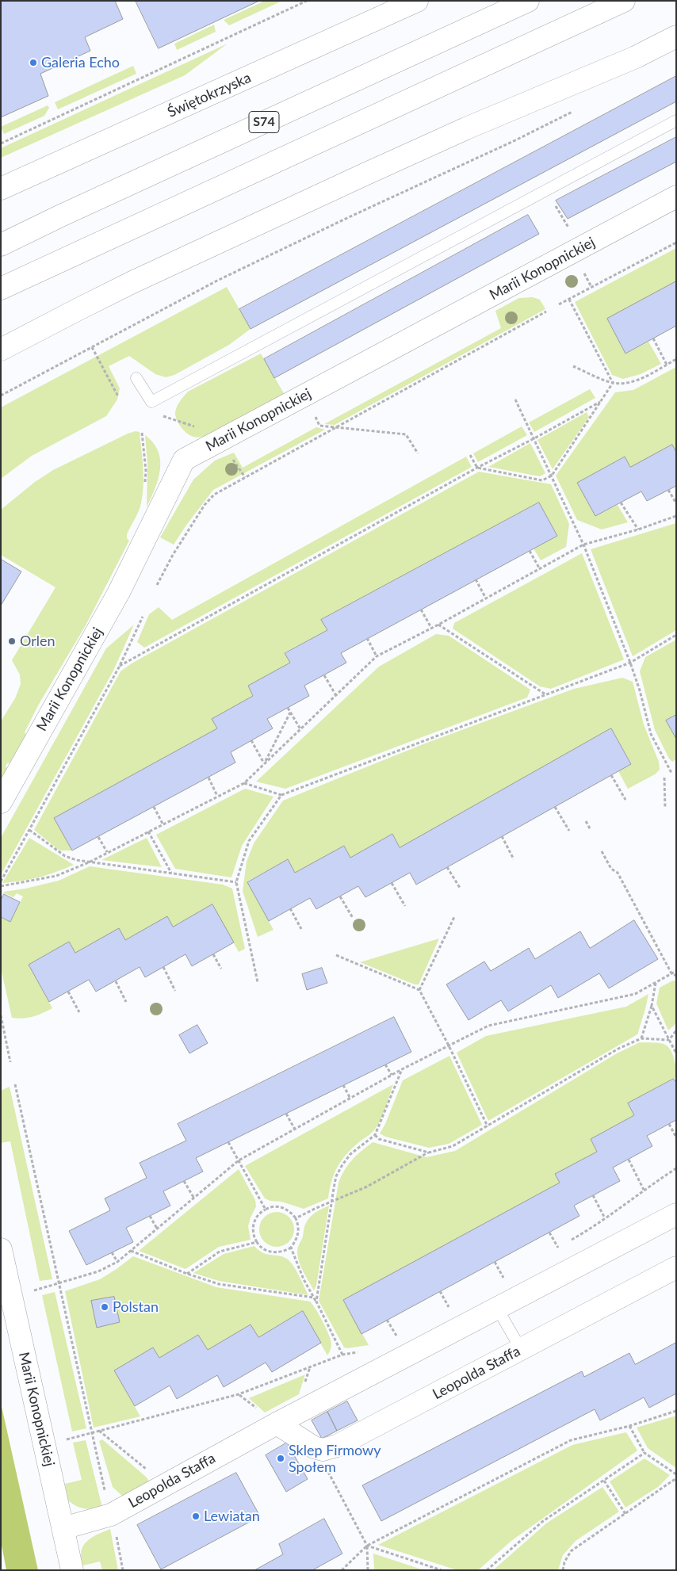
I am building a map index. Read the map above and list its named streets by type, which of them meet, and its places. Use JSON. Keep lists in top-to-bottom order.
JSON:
{
  "streets": {
    "main road": [
      "Świętokrzyska",
      "S74",
      "Marii Konopnickiej",
      "Leopolda Staffa"
    ]
  },
  "crossings": [
    ["Marii Konopnickiej", "Leopolda Staffa"]
  ],
  "places": [
    "Galeria Echo",
    "Orlen",
    "Polstan",
    "Sklep Firmowy Społem",
    "Lewiatan"
  ]
}
